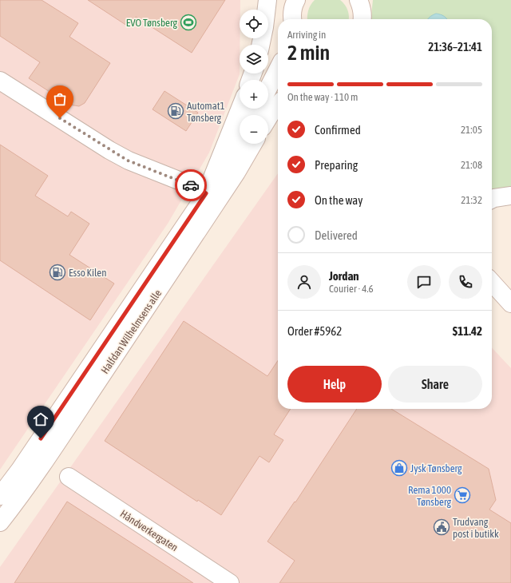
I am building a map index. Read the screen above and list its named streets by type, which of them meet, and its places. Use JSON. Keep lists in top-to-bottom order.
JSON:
{
  "streets": {
    "main road": ["Halfdan Wilhelmsens alle", "Håndverkergaten"]
  },
  "places": {
    "sports": ["EVO Tønsberg"],
    "fuel station": ["Automat1 Tønsberg", "Esso Kilen"],
    "shop": ["Jysk Tønsberg"],
    "supermarket": ["Rema 1000 Tønsberg"],
    "public building": ["Trudvang post i butikk"]
  },
  "page": {
    "map_buttons": ["+", "−"],
    "heading": ["2 min", "Arriving in", "21:36–21:41"],
    "panel": [
      "Jordan",
      "Courier · 4.6",
      "Order #5962",
      "$11.42"
    ],
    "bar": "On the way · 110 m",
    "list": [
      ["Confirmed", "21:05"],
      ["Preparing", "21:08"],
      ["On the way", "21:32"],
      "Delivered"
    ],
    "buttons": ["Help", "Share"]
  }
}
